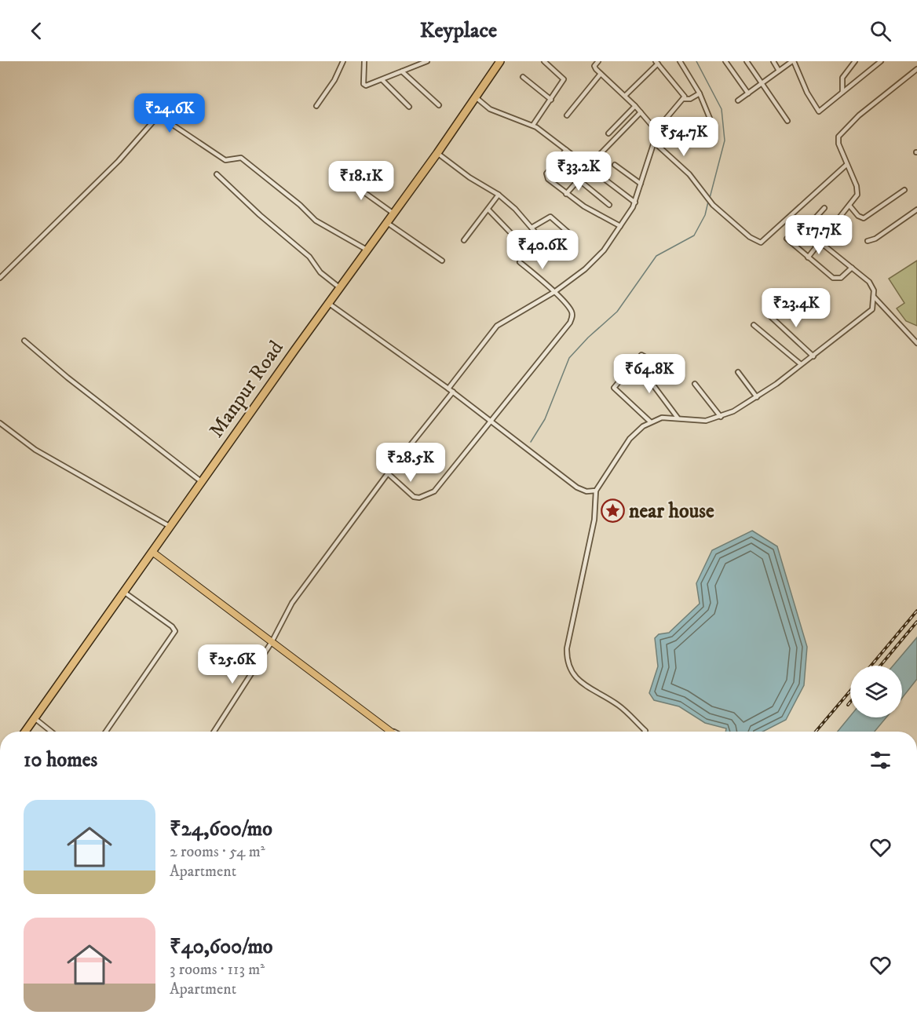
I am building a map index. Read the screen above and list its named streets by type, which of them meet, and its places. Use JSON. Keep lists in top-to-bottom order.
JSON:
{
  "streets": {
    "highway": ["Manpur Road"]
  },
  "places": {
    "place": ["near house"]
  },
  "page": {
    "header": "Keyplace",
    "price": [
      "₹24.6K",
      "₹54.7K",
      "₹33.2K",
      "₹18.1K",
      "₹17.7K",
      "₹40.6K",
      "₹23.4K",
      "₹64.8K",
      "₹28.5K",
      "₹25.6K"
    ],
    "heading": "10 homes",
    "list": [
      {
        "name": "₹24,600/mo",
        "note": "2 rooms · 54 m² · Apartment"
      },
      {
        "name": "₹40,600/mo",
        "note": "3 rooms · 113 m² · Apartment"
      }
    ]
  }
}
